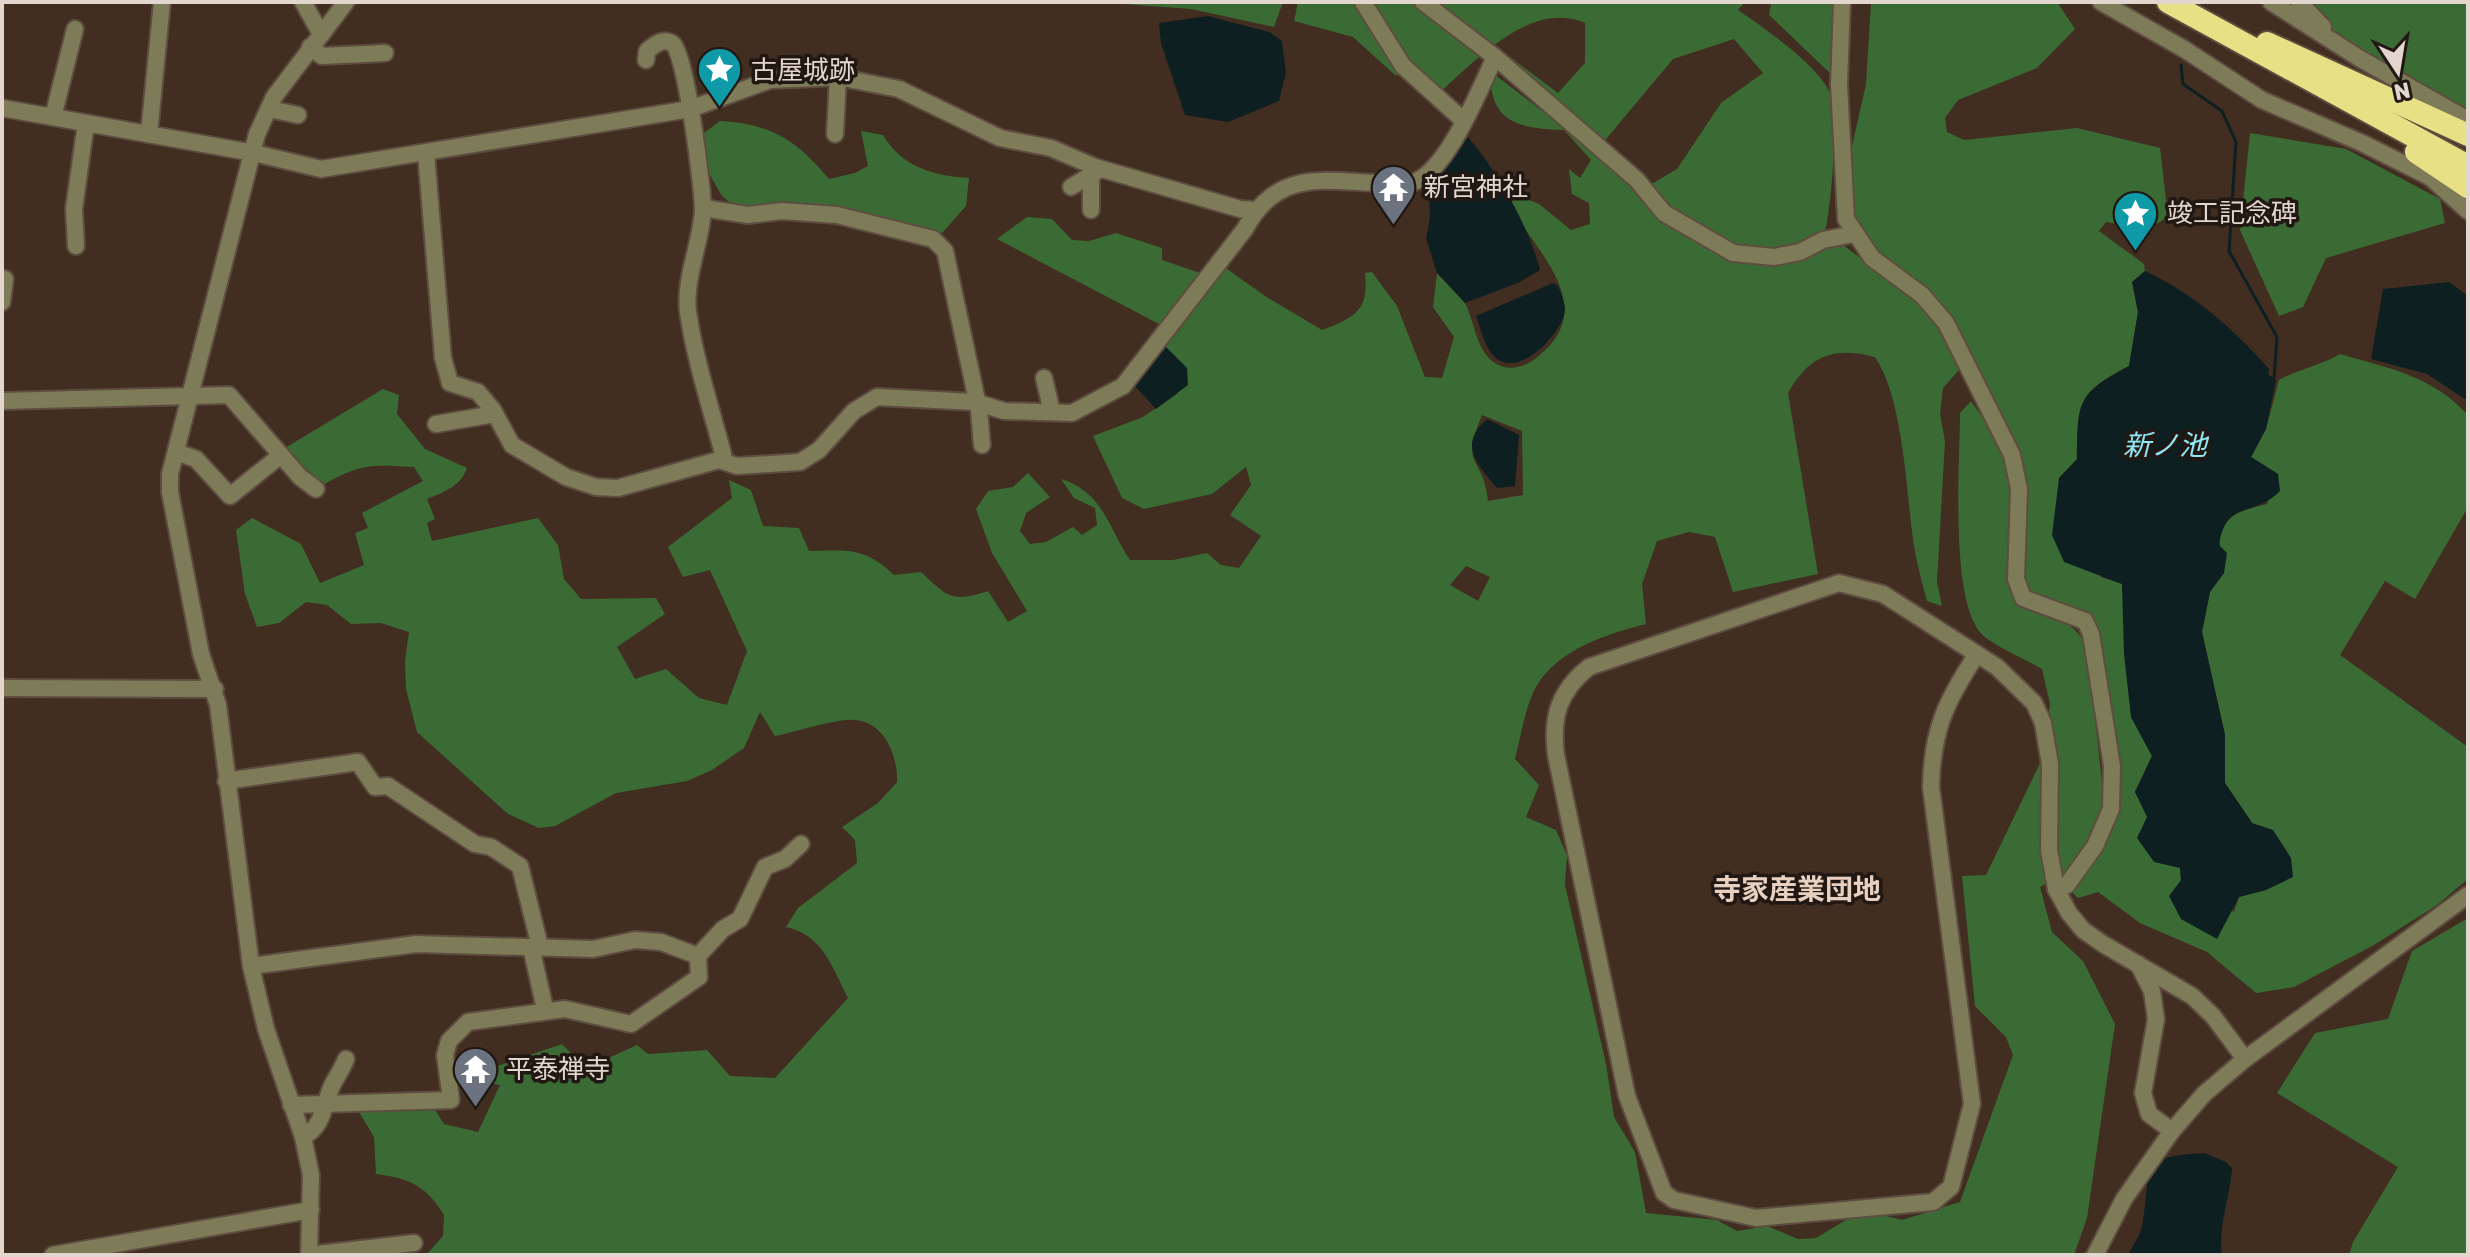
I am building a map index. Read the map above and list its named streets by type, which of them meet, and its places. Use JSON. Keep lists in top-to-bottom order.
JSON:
{
  "districts": ["寺家産業団地"],
  "water": ["新ノ池"],
  "places": {
    "place": ["古屋城跡", "竣工記念碑"],
    "temple": ["新宮神社", "平泰禅寺"]
  },
  "north": "bottom"
}
